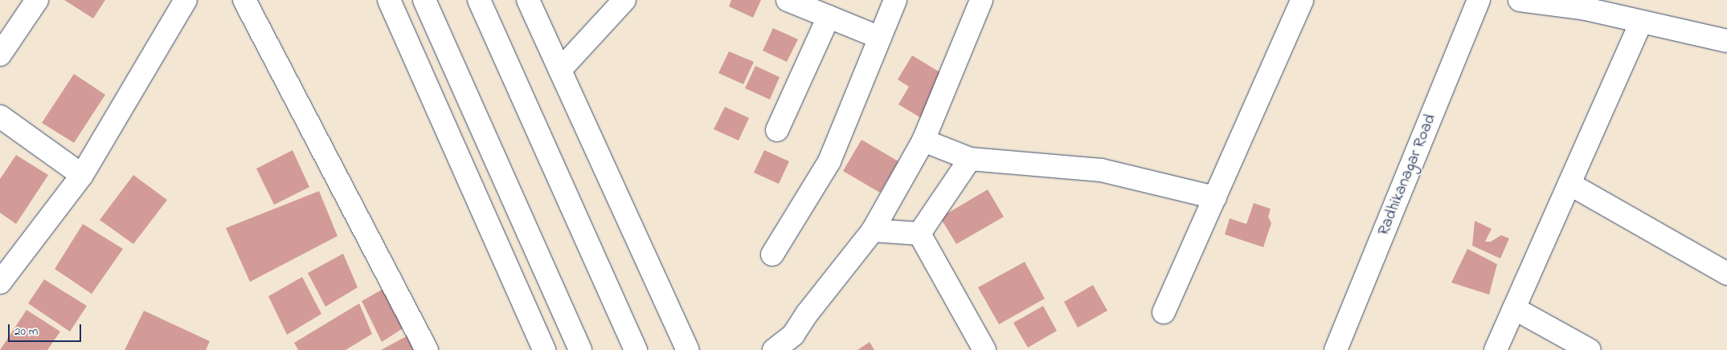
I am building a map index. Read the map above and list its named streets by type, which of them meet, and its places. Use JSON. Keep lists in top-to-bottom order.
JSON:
{
  "streets": {
    "main road": ["Radhikanagar Road"]
  },
  "scale_bar": "20 m"
}
